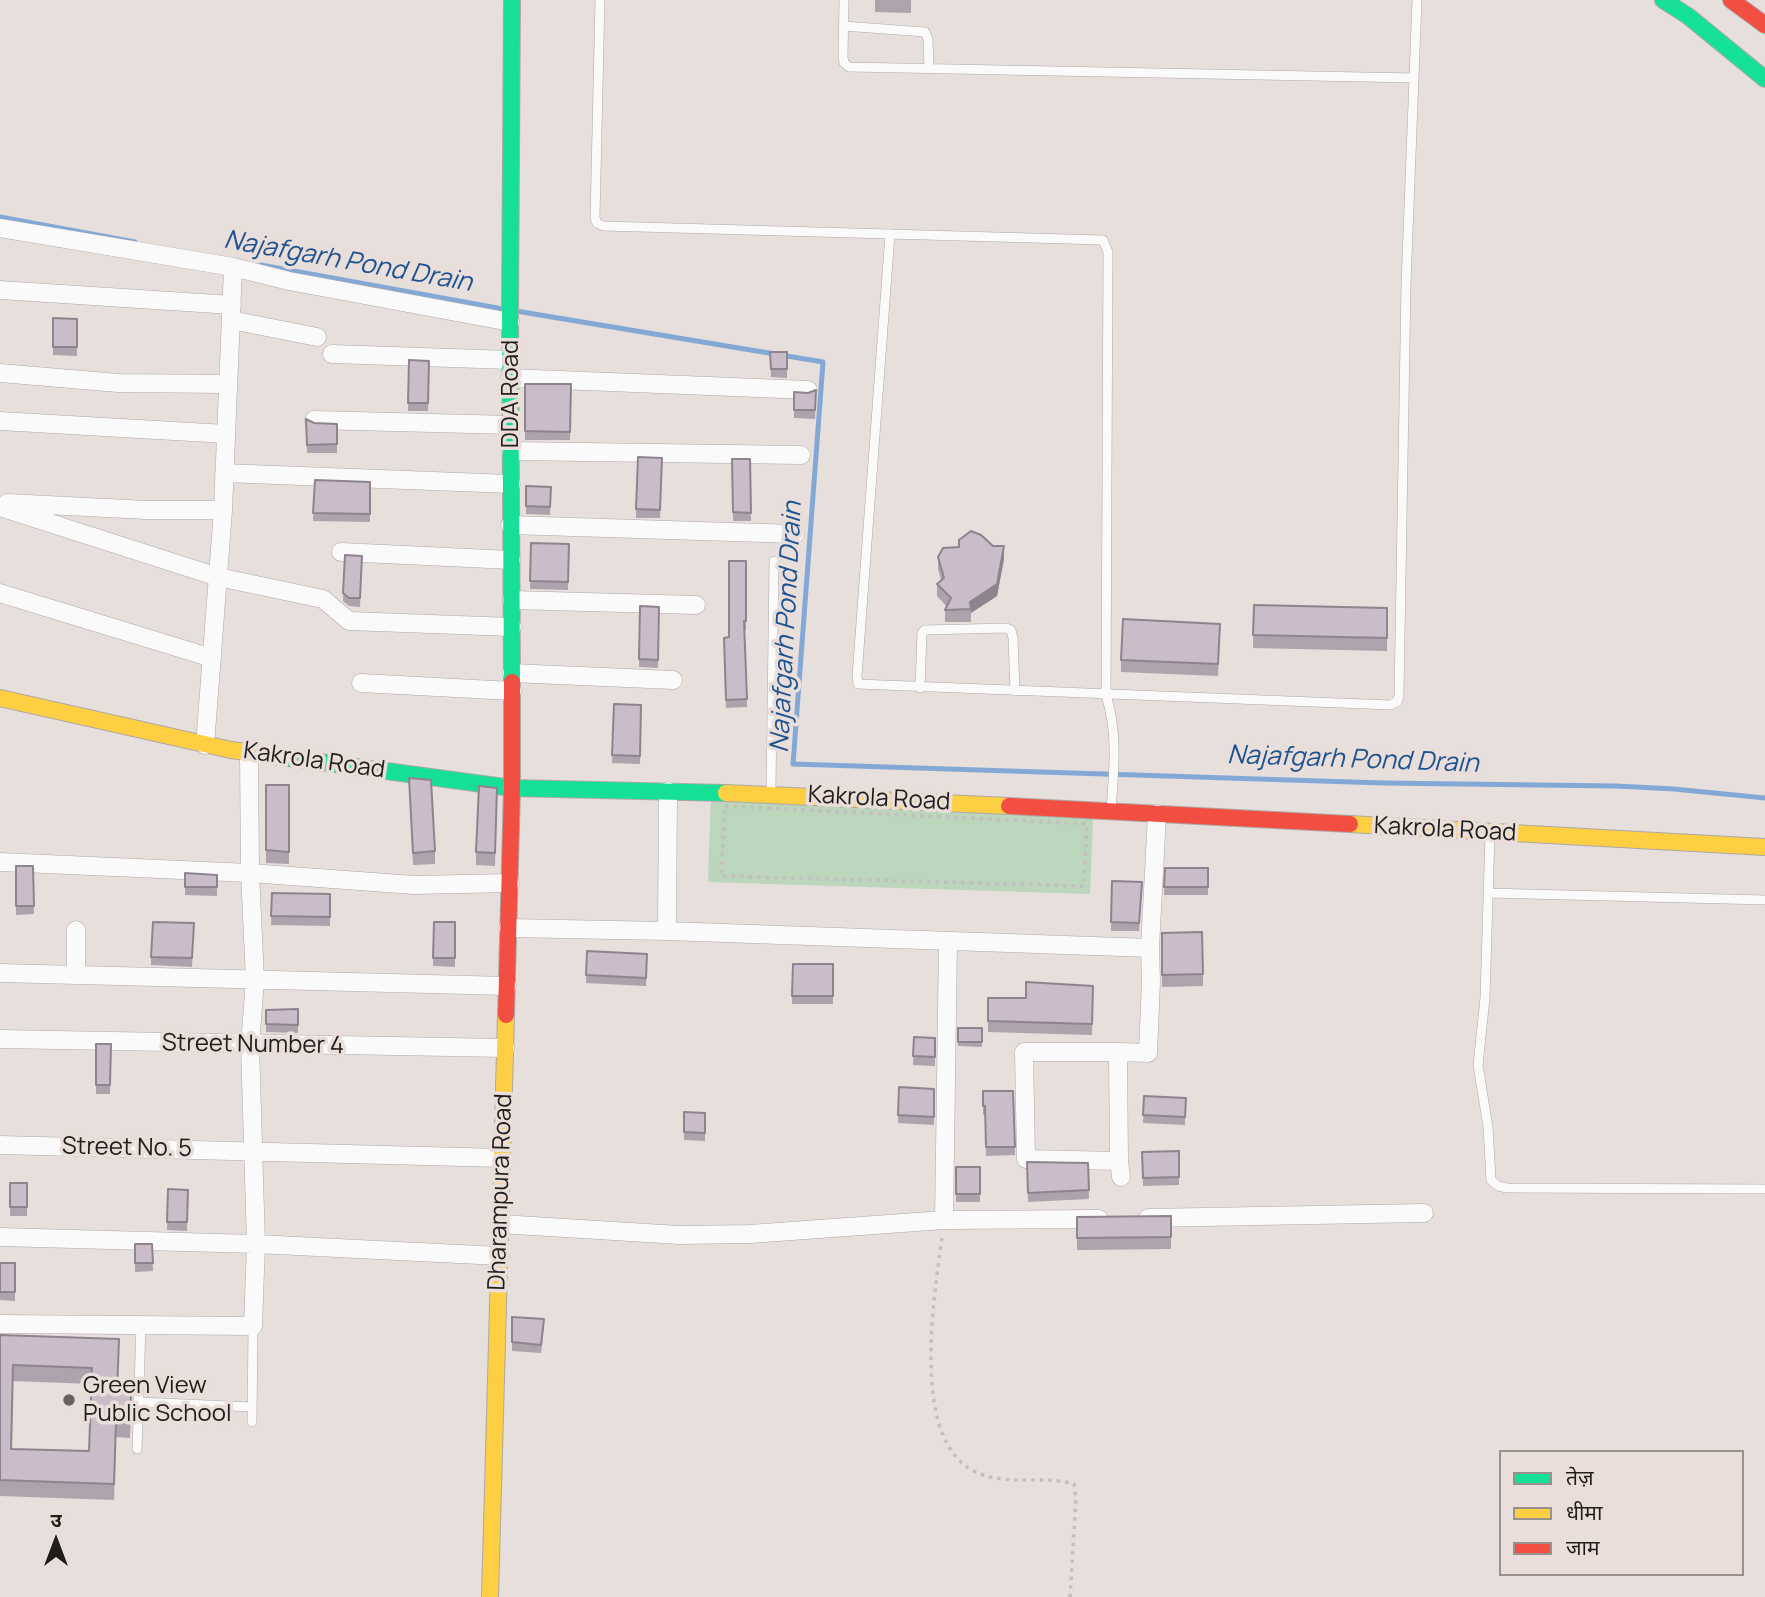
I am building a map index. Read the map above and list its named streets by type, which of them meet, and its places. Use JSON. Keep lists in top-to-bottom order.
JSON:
{
  "streets": {
    "main road": ["DDA Road", "Kakrola Road", "Dharampura Road"],
    "street": ["Street Number 4", "Street No. 5"]
  },
  "crossings": [
    ["DDA Road", "Kakrola Road"],
    ["DDA Road", "Dharampura Road"],
    ["Kakrola Road", "Dharampura Road"],
    ["Street Number 4", "Dharampura Road"],
    ["Street No. 5", "Dharampura Road"]
  ],
  "water": ["Najafgarh Pond Drain"],
  "places": ["Green View Public School"],
  "legend": ["तेज़", "धीमा", "जाम"],
  "north": "top"
}
